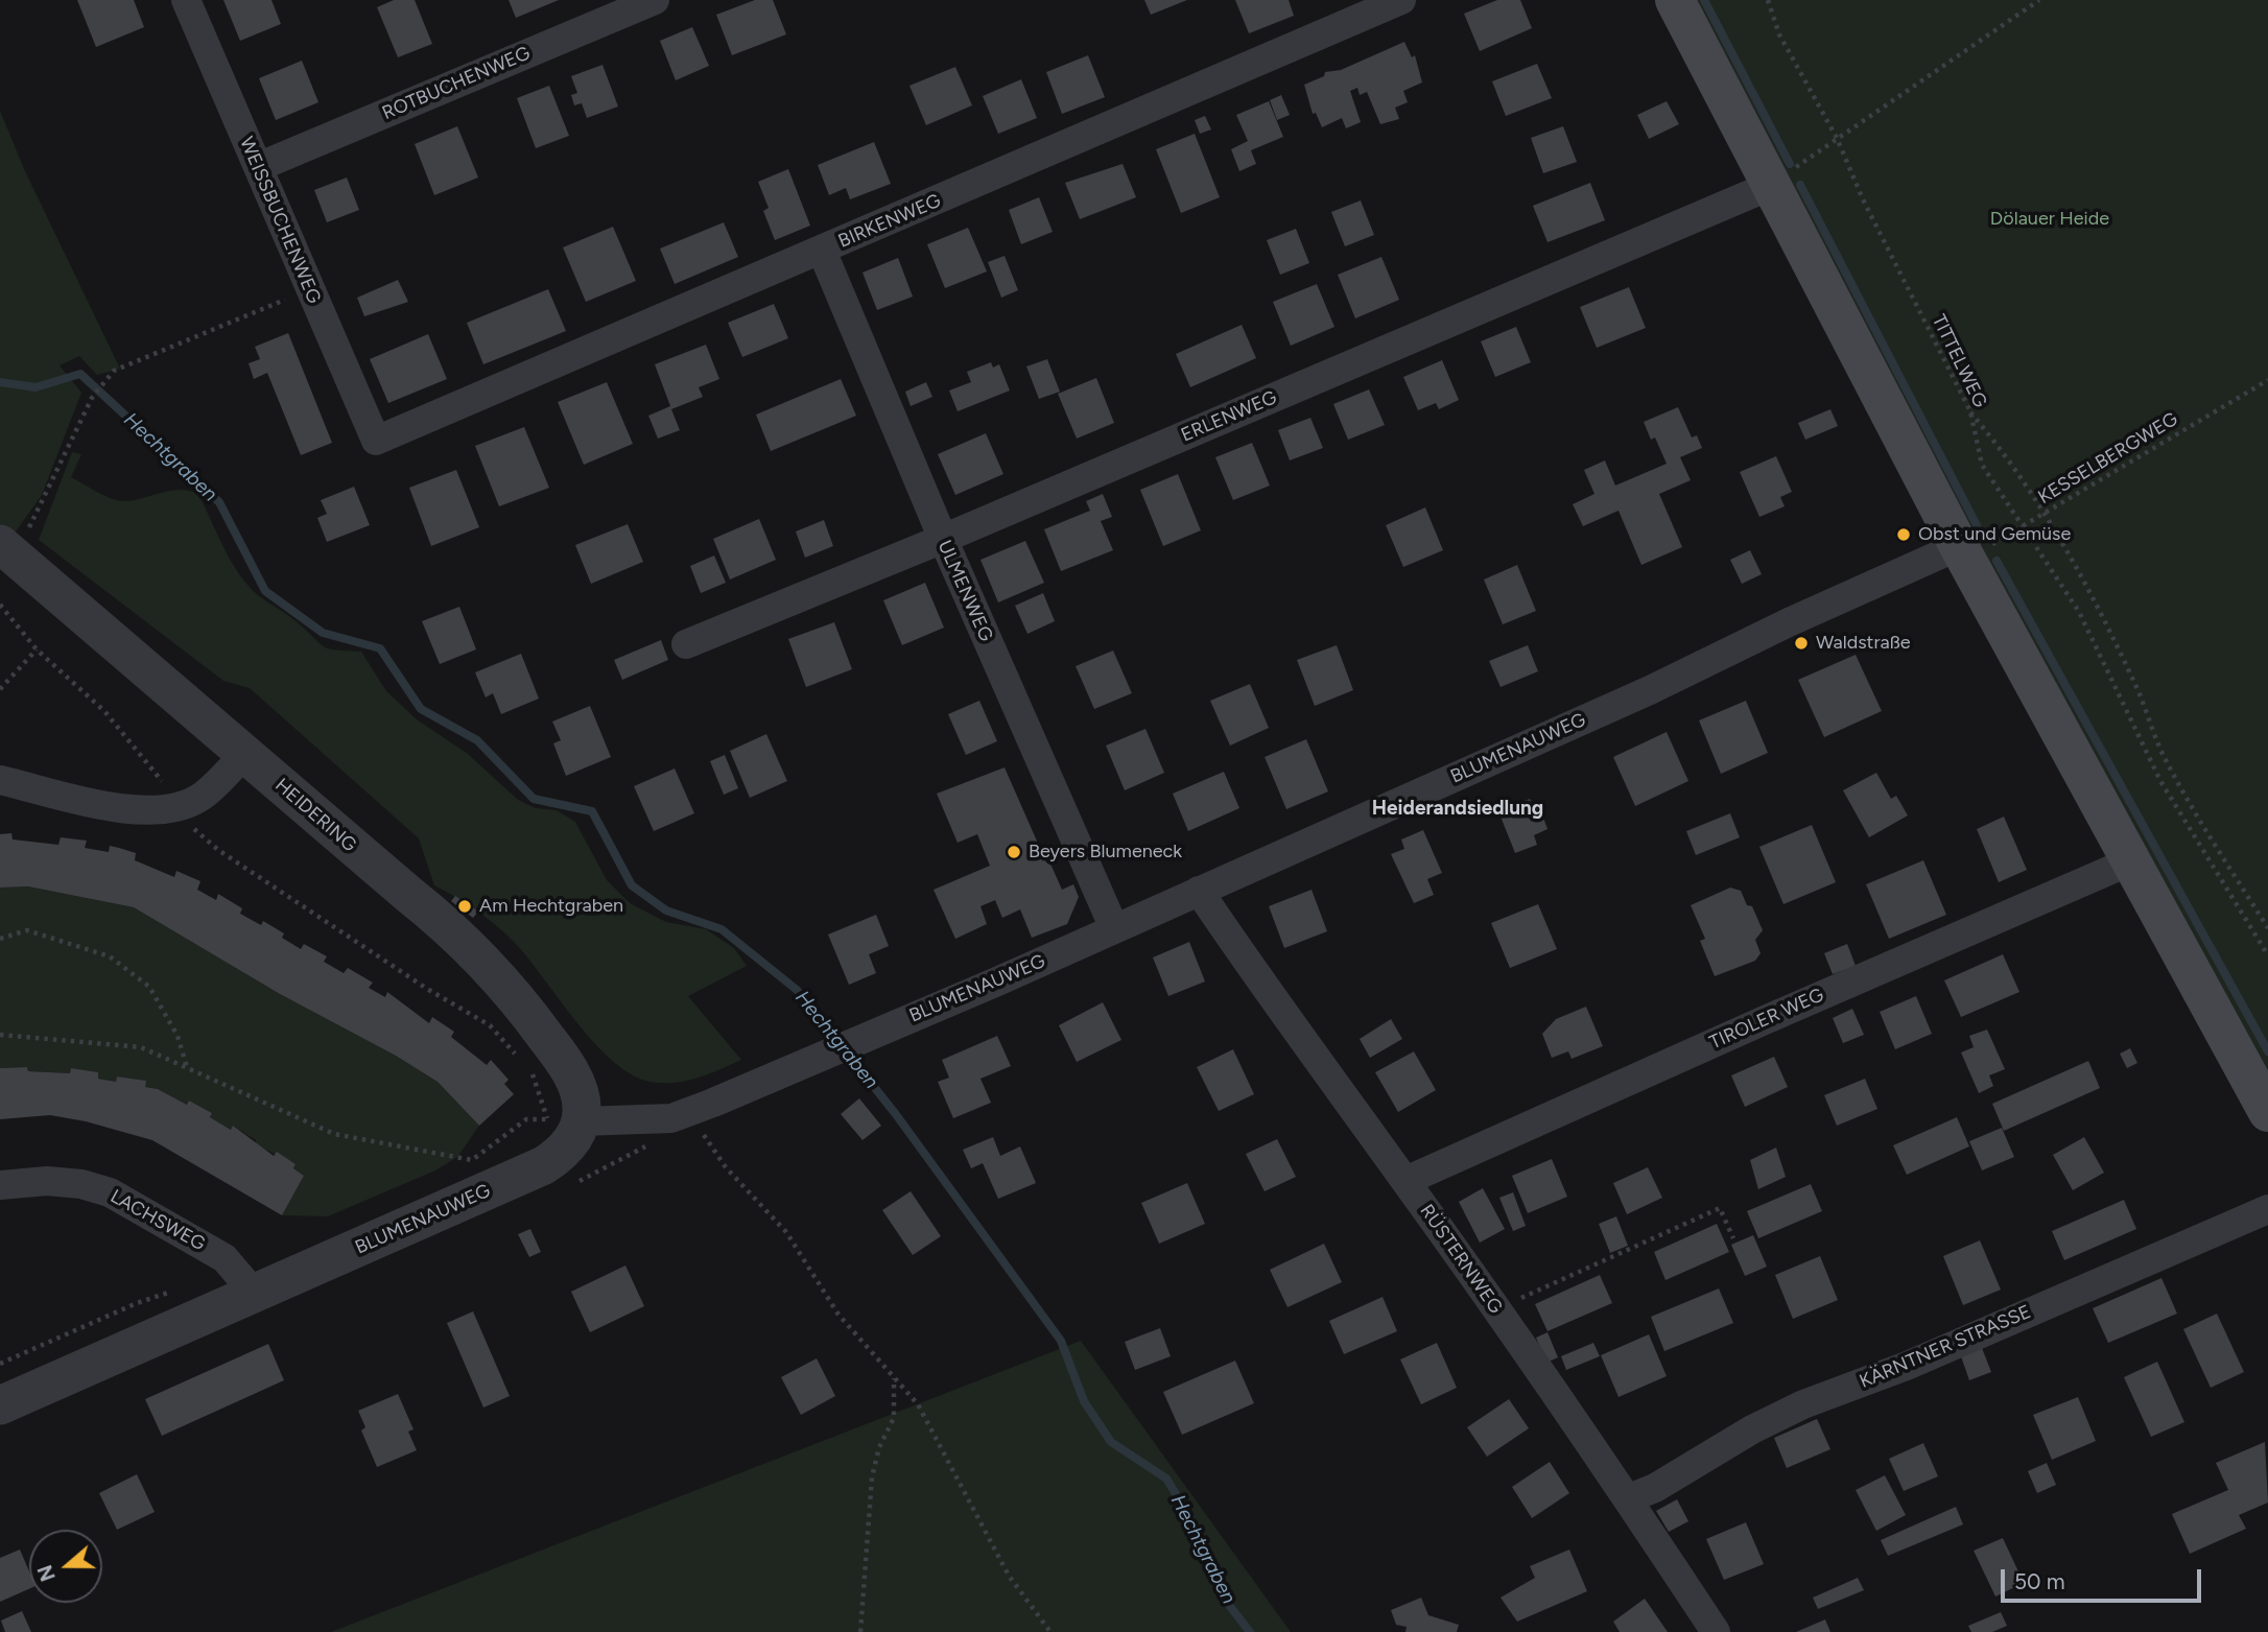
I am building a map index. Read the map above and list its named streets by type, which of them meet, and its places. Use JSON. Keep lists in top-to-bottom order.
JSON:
{
  "streets": {
    "street": [
      "ROTBUCHENWEG",
      "WEISSBUCHENWEG",
      "BIRKENWEG",
      "ERLENWEG",
      "ULMENWEG",
      "BLUMENAUWEG",
      "HEIDERING",
      "TIROLER WEG",
      "LACHSWEG",
      "RÜSTERNWEG",
      "KÄRNTNER STRASSE"
    ],
    "path": ["TITTELWEG", "KESSELBERGWEG"]
  },
  "crossings": [
    ["ROTBUCHENWEG", "WEISSBUCHENWEG"],
    ["WEISSBUCHENWEG", "BIRKENWEG"],
    ["BIRKENWEG", "ULMENWEG"],
    ["TITTELWEG", "KESSELBERGWEG"],
    ["ERLENWEG", "ULMENWEG"],
    ["KESSELBERGWEG", "BLUMENAUWEG"],
    ["ULMENWEG", "BLUMENAUWEG"],
    ["BLUMENAUWEG", "HEIDERING"],
    ["BLUMENAUWEG", "LACHSWEG"],
    ["BLUMENAUWEG", "RÜSTERNWEG"],
    ["TIROLER WEG", "RÜSTERNWEG"],
    ["RÜSTERNWEG", "KÄRNTNER STRASSE"]
  ],
  "districts": ["Heiderandsiedlung"],
  "water": ["Hechtgraben"],
  "parks": ["Dölauer Heide"],
  "places": [
    "Obst und Gemüse",
    "Waldstraße",
    "Beyers Blumeneck",
    "Am Hechtgraben"
  ],
  "scale_bar": "50 m",
  "north": "left"
}
